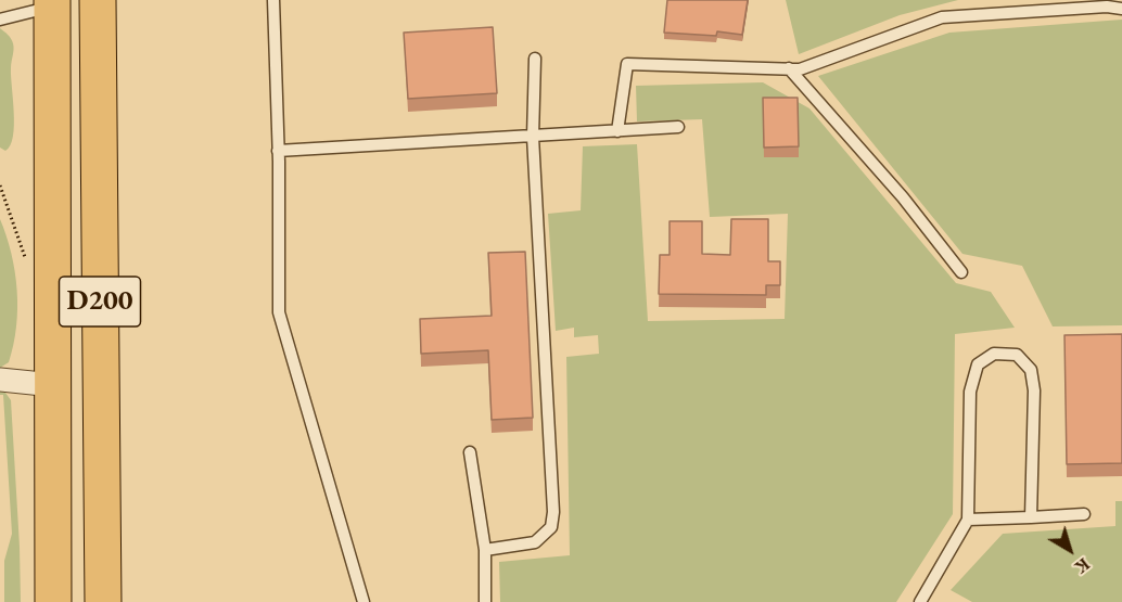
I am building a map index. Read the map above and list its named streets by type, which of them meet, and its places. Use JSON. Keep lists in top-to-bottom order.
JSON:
{
  "streets": {
    "highway": ["D200"]
  },
  "north": "bottom right"
}
